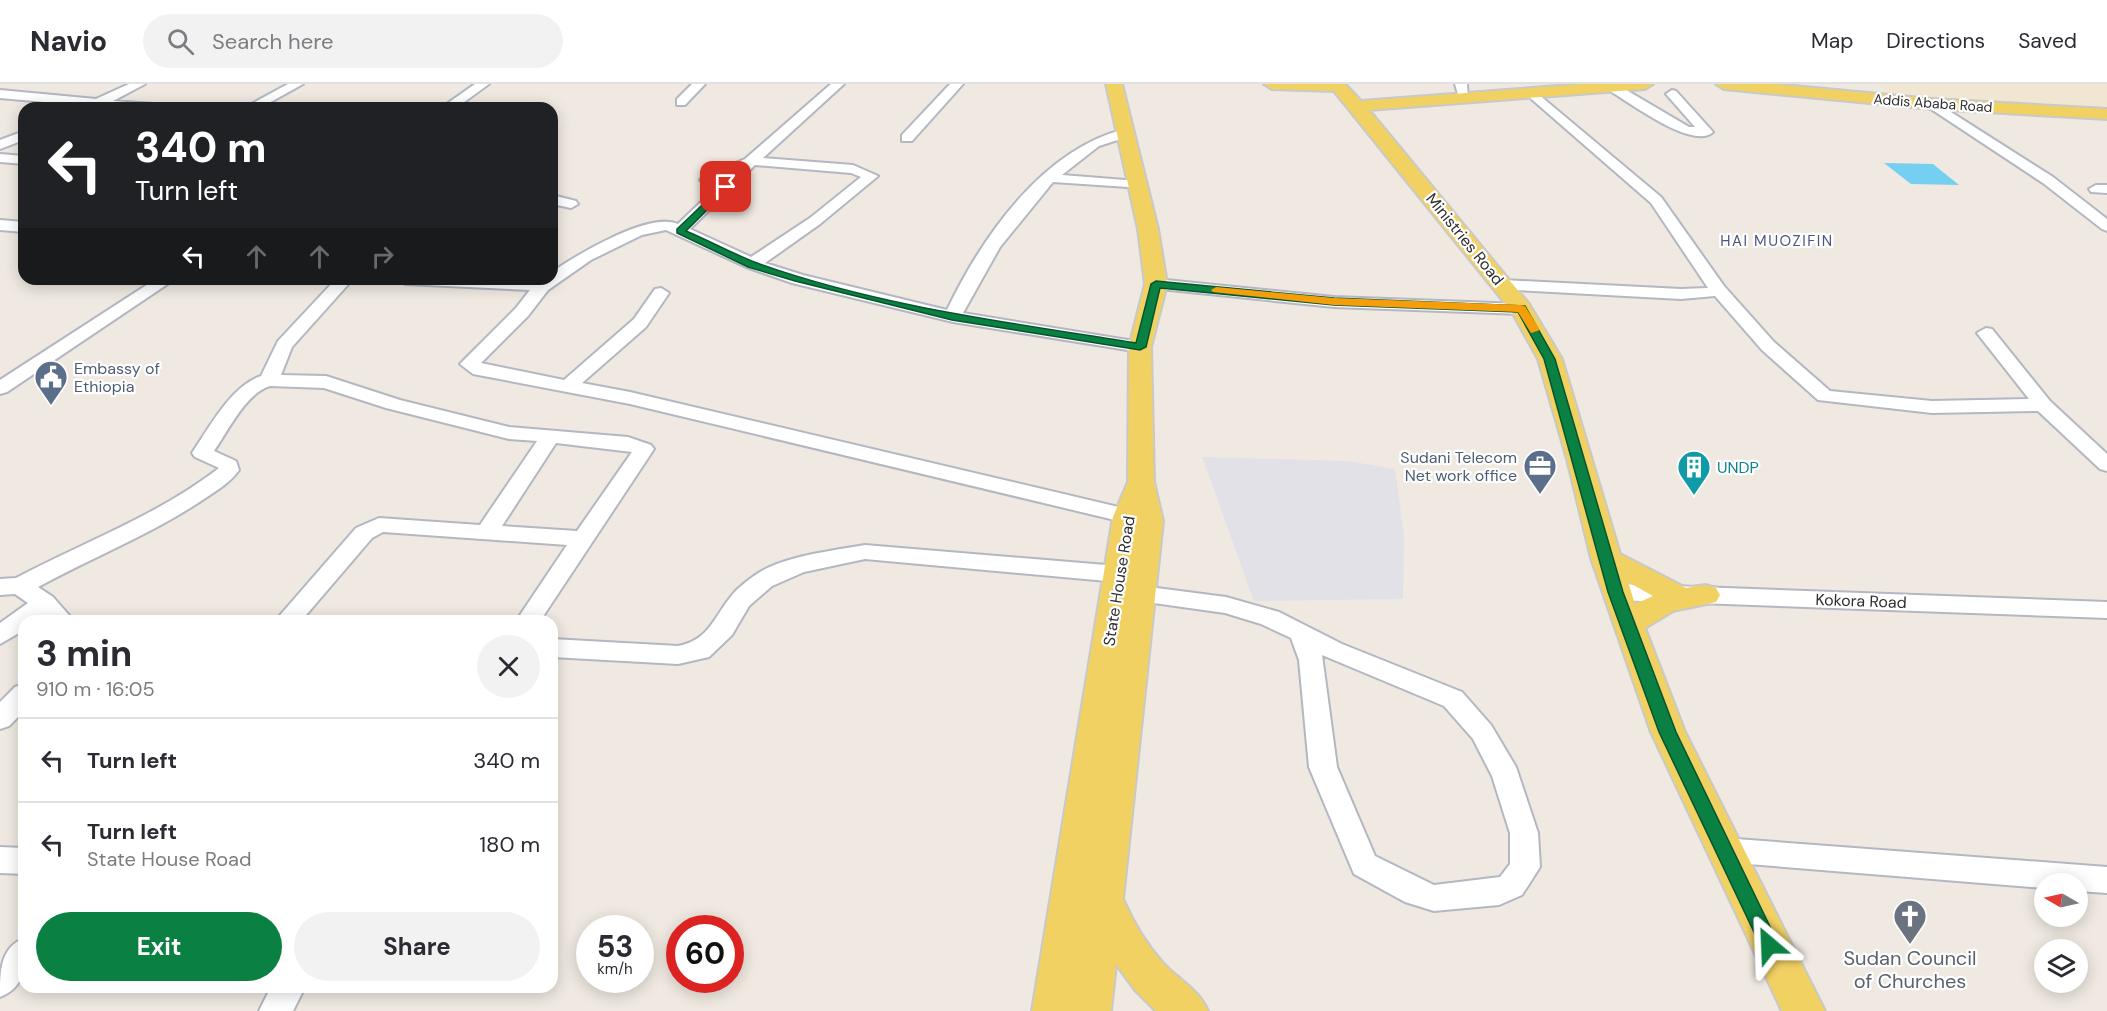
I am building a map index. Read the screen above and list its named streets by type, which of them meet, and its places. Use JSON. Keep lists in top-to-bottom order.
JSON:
{
  "streets": {
    "main road": ["Addis Ababa Road", "Ministries Road", "State House Road"],
    "street": ["Kokora Road"]
  },
  "crossings": [
    ["Ministries Road", "Kokora Road"]
  ],
  "districts": ["HAI MUOZIFIN"],
  "places": {
    "public building": ["Embassy of Ethiopia"],
    "office": ["Sudani Telecom Net work office"],
    "building": ["UNDP"],
    "church": ["Sudan Council of Churches"]
  },
  "north": "left",
  "page": {
    "header": "Navio",
    "search": "Search here",
    "nav": ["Map", "Directions", "Saved"],
    "turn": ["340 m", "Turn left"],
    "heading": ["3 min", "910 m · 16:05"],
    "list": [
      {
        "name": "Turn left",
        "value": "340 m"
      },
      {
        "name": "Turn left",
        "note": "State House Road",
        "value": "180 m"
      }
    ],
    "buttons": ["Exit", "Share"],
    "speed": "53 km/h",
    "limit": "60"
  }
}
